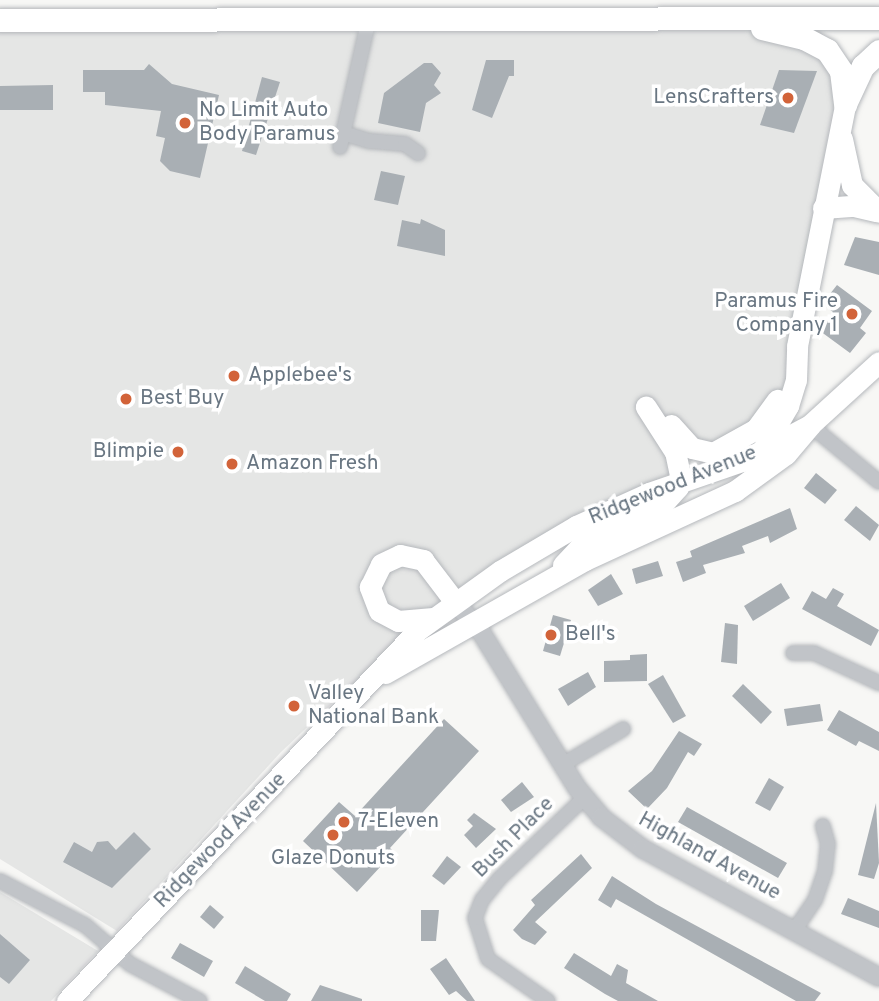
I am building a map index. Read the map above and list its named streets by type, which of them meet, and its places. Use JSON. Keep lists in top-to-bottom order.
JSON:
{
  "streets": {
    "main road": ["Ridgewood Avenue"],
    "street": ["Bush Place", "Highland Avenue"]
  },
  "crossings": [
    ["Ridgewood Avenue", "Highland Avenue"],
    ["Bush Place", "Highland Avenue"]
  ],
  "places": [
    "LensCrafters",
    "No Limit Auto Body Paramus",
    "Paramus Fire Company 1",
    "Applebee's",
    "Best Buy",
    "Blimpie",
    "Amazon Fresh",
    "Bell's",
    "Valley National Bank",
    "7-Eleven",
    "Glaze Donuts"
  ]
}
